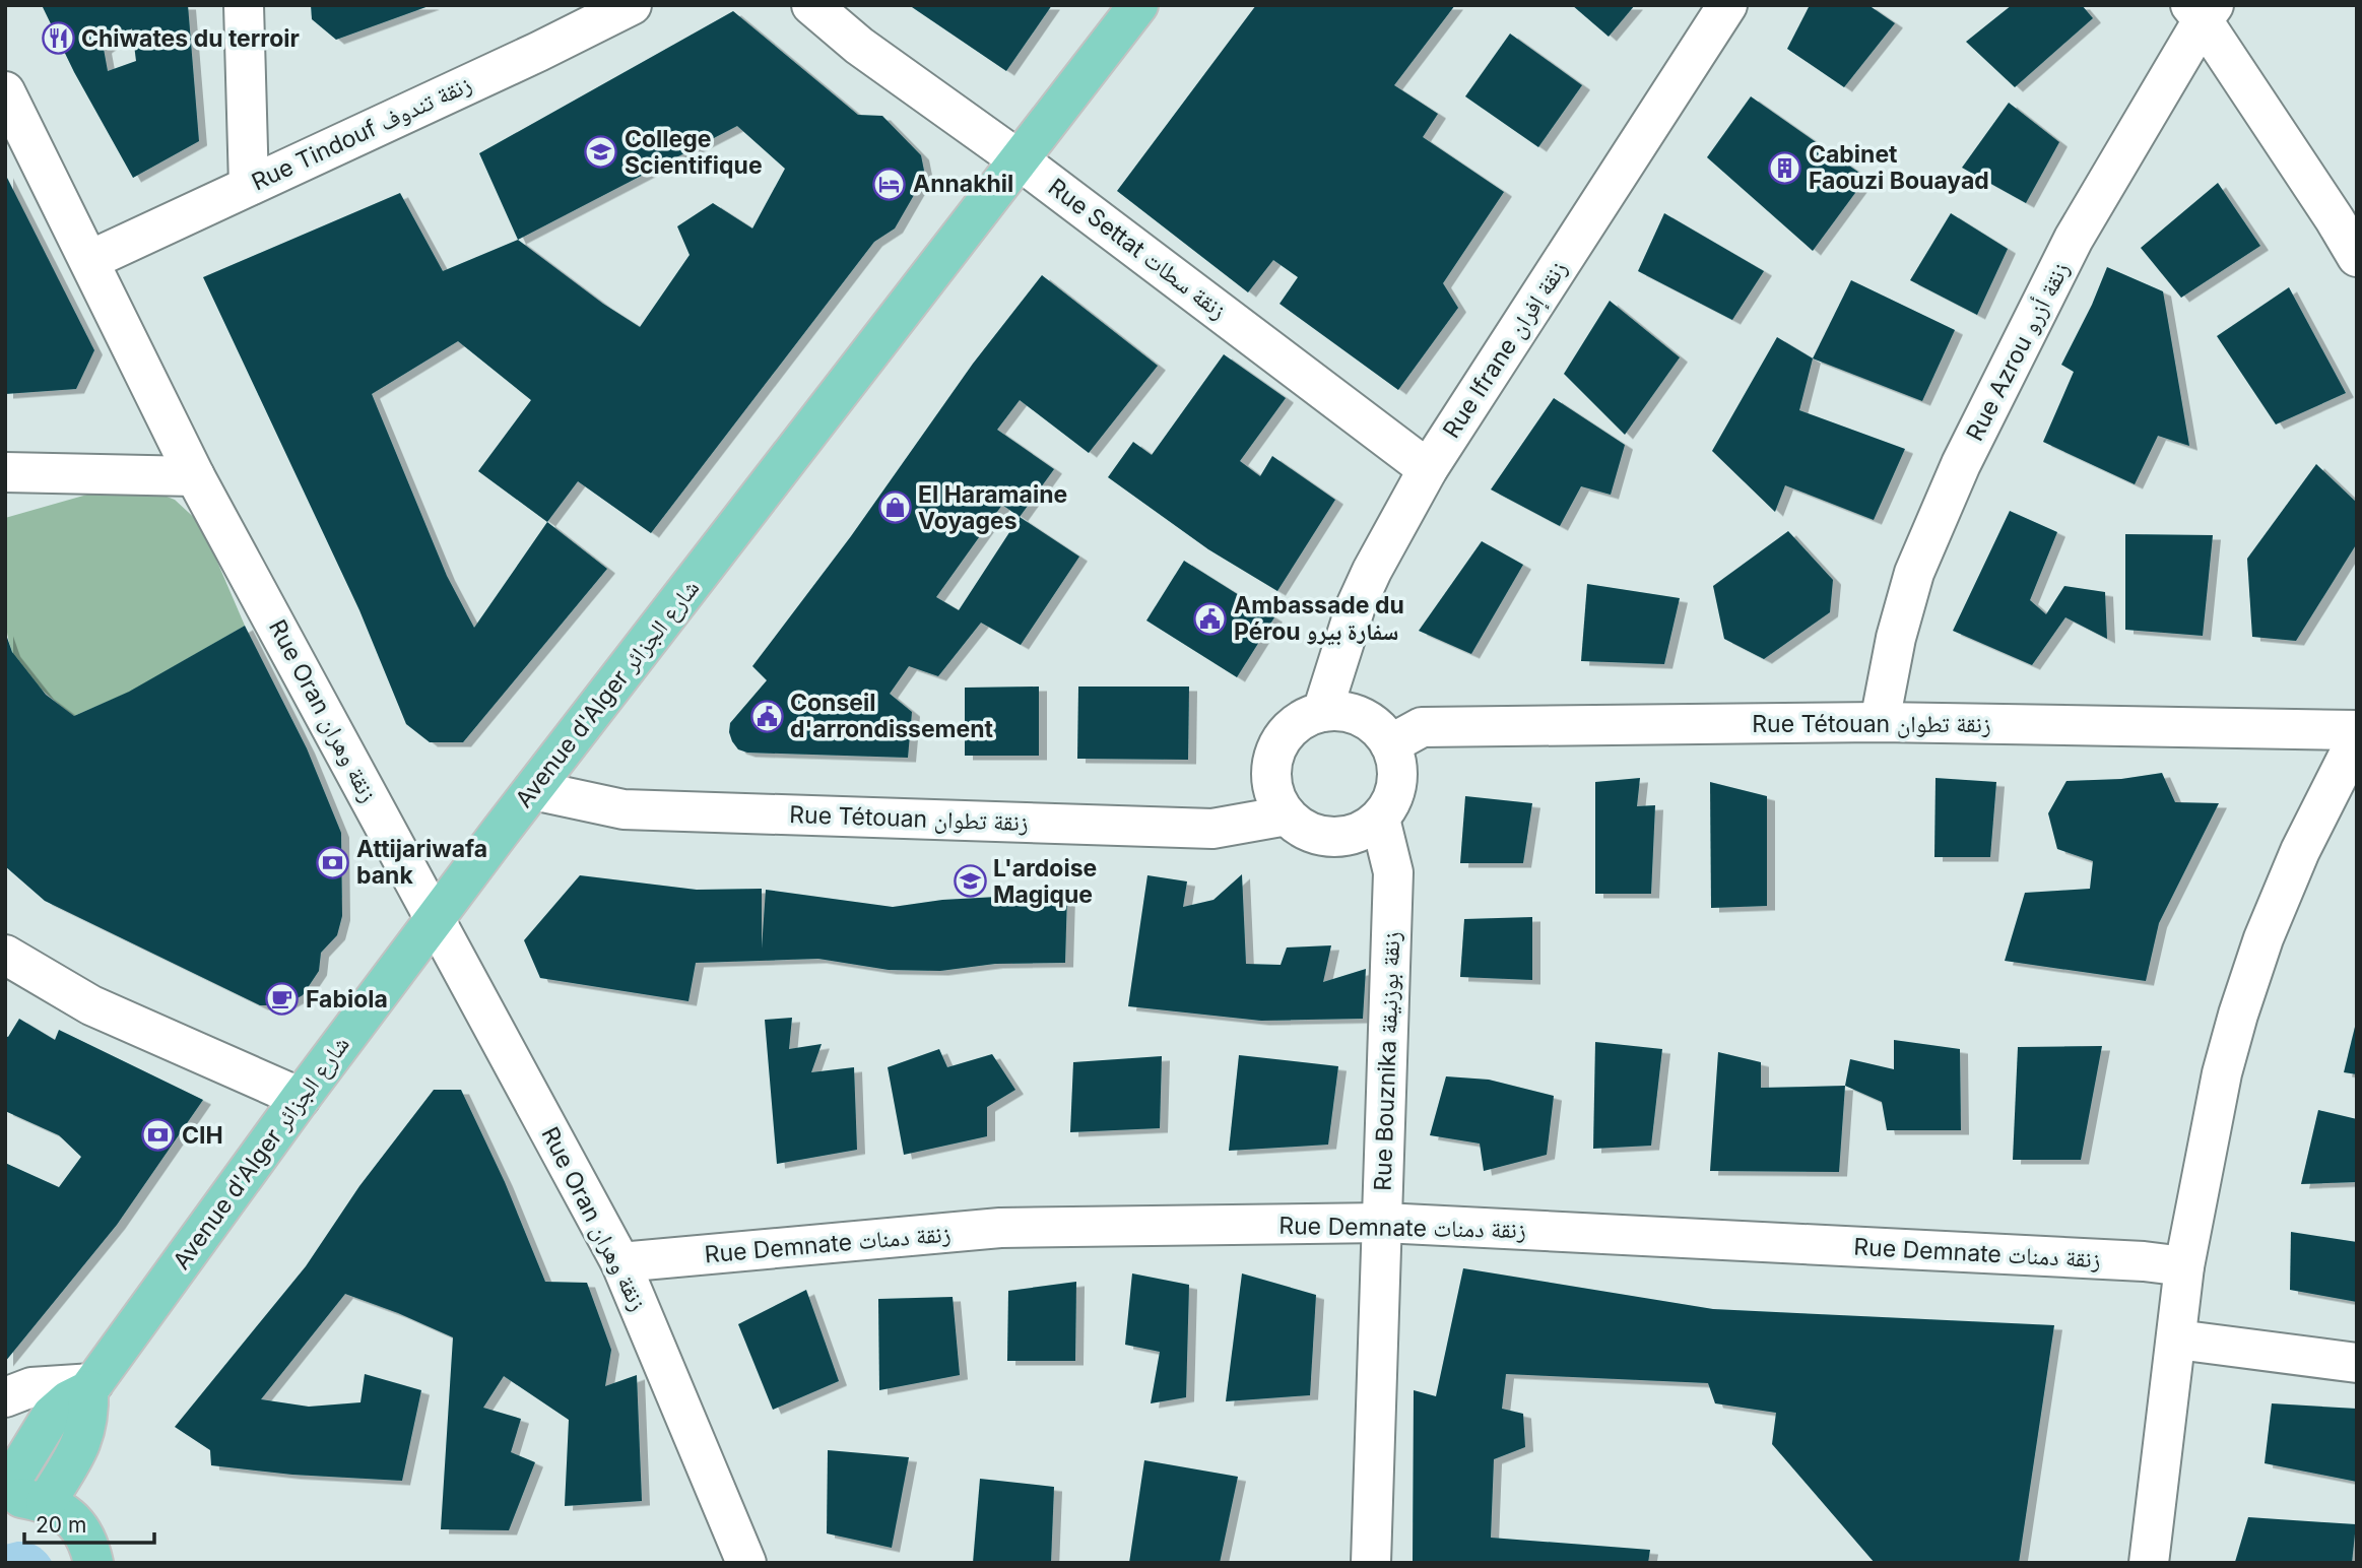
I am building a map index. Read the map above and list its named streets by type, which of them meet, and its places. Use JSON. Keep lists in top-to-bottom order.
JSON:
{
  "streets": {
    "main road": ["Avenue d'Alger شارع الجزائر"],
    "street": [
      "Rue Tindouf زنقة تندوف",
      "Rue Settat زنقة سطات",
      "Rue Ifrane زنقة إفران",
      "Rue Azrou زنقة أزرو",
      "Rue Oran زنقة وهران",
      "Rue Tétouan زنقة تطوان",
      "Rue Bouznika زنقة بوزنيقة",
      "Rue Demnate زنقة دمنات"
    ]
  },
  "crossings": [
    ["Rue Tindouf زنقة تندوف", "Rue Oran زنقة وهران"],
    ["Rue Settat زنقة سطات", "Rue Ifrane زنقة إفران"],
    ["Rue Settat زنقة سطات", "Avenue d'Alger شارع الجزائر"],
    ["Rue Ifrane زنقة إفران", "Rue Tétouan زنقة تطوان"],
    ["Rue Ifrane زنقة إفران", "Rue Bouznika زنقة بوزنيقة"],
    ["Rue Azrou زنقة أزرو", "Rue Tétouan زنقة تطوان"],
    ["Avenue d'Alger شارع الجزائر", "Rue Oran زنقة وهران"],
    ["Avenue d'Alger شارع الجزائر", "Rue Tétouan زنقة تطوان"],
    ["Rue Oran زنقة وهران", "Rue Demnate زنقة دمنات"],
    ["Rue Tétouan زنقة تطوان", "Rue Bouznika زنقة بوزنيقة"],
    ["Rue Bouznika زنقة بوزنيقة", "Rue Demnate زنقة دمنات"]
  ],
  "places": {
    "restaurant": ["Chiwates du terroir"],
    "school or university": ["College Scientifique", "L'ardoise Magique"],
    "building": ["Cabinet Faouzi Bouayad"],
    "hotel": ["Annakhil"],
    "shop": ["El Haramaine Voyages"],
    "public building": ["Ambassade du Pérou سفارة بيرو", "Conseil d'arrondissement"],
    "bank": ["Attijariwafa bank", "CIH"],
    "cafe": ["Fabiola"]
  },
  "scale_bar": "20 m"
}
